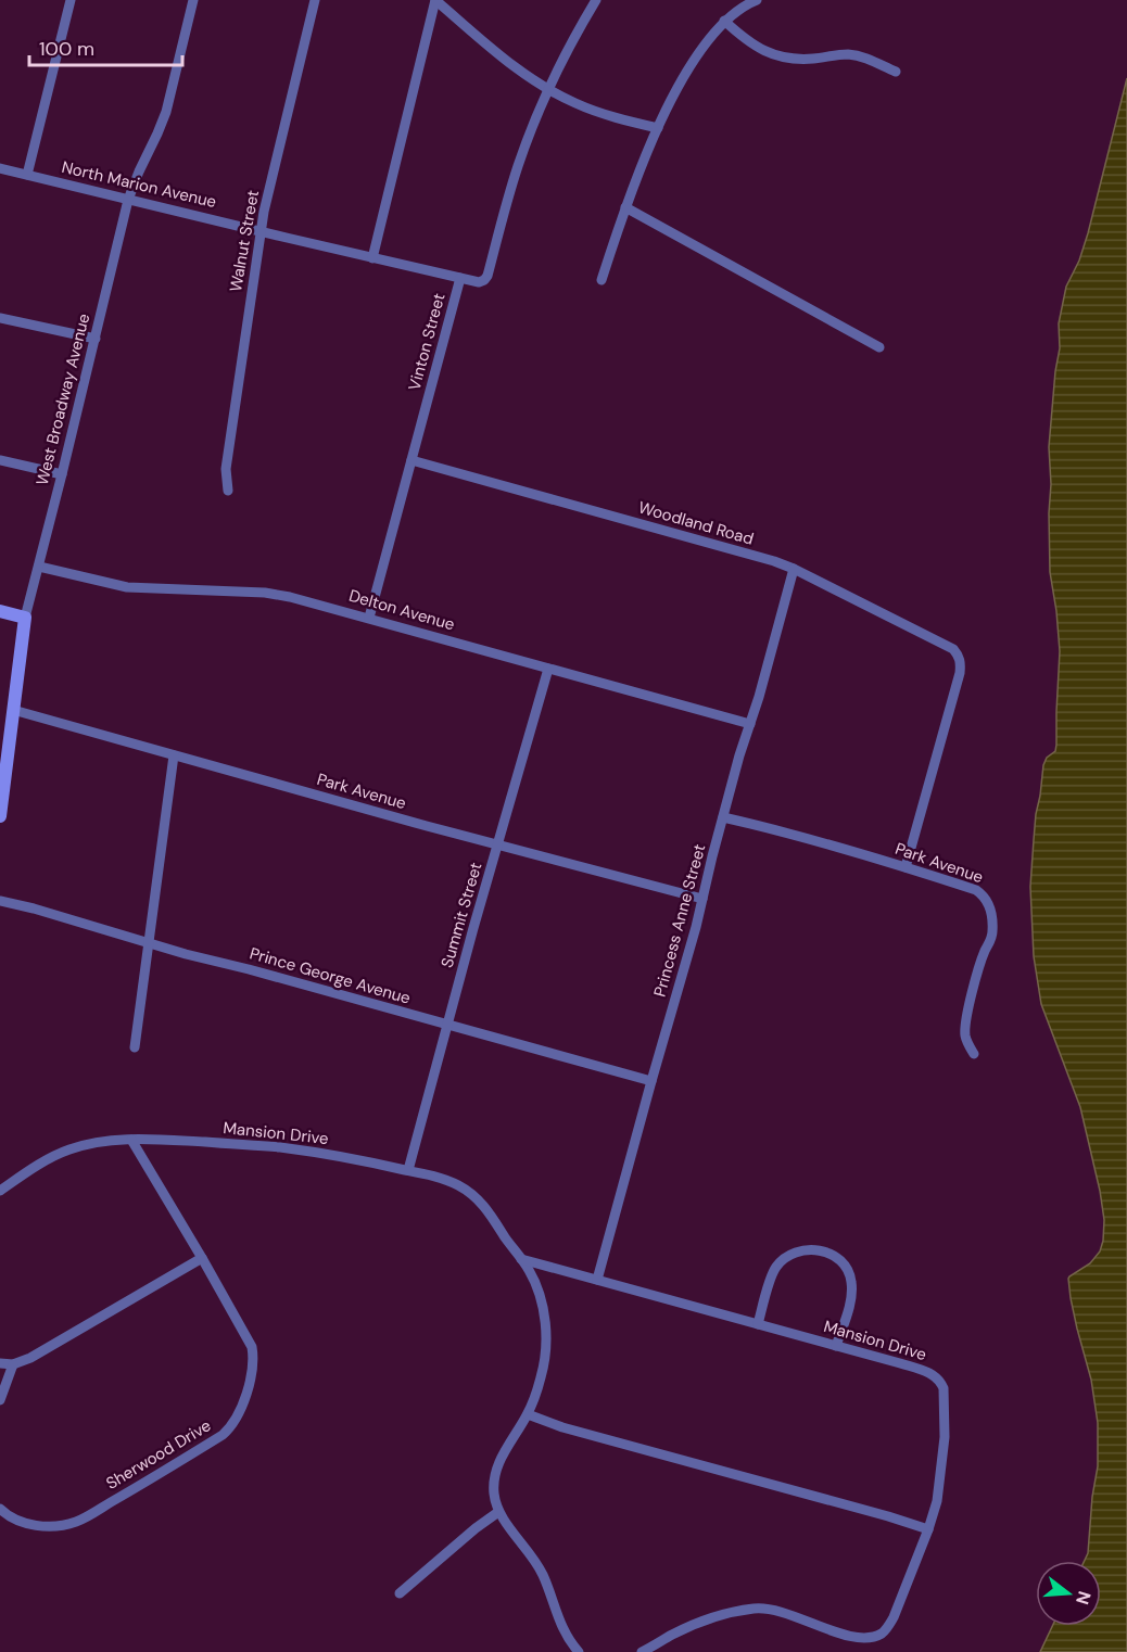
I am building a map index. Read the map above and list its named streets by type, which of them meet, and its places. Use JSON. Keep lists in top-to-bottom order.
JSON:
{
  "streets": {
    "main road": ["West Broadway Avenue"],
    "street": [
      "North Marion Avenue",
      "Walnut Street",
      "Vinton Street",
      "Woodland Road",
      "Delton Avenue",
      "Park Avenue",
      "Summit Street",
      "Princess Anne Street",
      "Prince George Avenue",
      "Mansion Drive",
      "Sherwood Drive"
    ]
  },
  "crossings": [
    ["North Marion Avenue", "Walnut Street"],
    ["North Marion Avenue", "Vinton Street"],
    ["North Marion Avenue", "West Broadway Avenue"],
    ["Vinton Street", "Woodland Road"],
    ["Vinton Street", "Delton Avenue"],
    ["West Broadway Avenue", "Delton Avenue"],
    ["West Broadway Avenue", "Park Avenue"],
    ["Woodland Road", "Park Avenue"],
    ["Woodland Road", "Princess Anne Street"],
    ["Delton Avenue", "Summit Street"],
    ["Delton Avenue", "Princess Anne Street"],
    ["Park Avenue", "Summit Street"],
    ["Park Avenue", "Princess Anne Street"],
    ["Summit Street", "Prince George Avenue"],
    ["Summit Street", "Mansion Drive"],
    ["Princess Anne Street", "Prince George Avenue"],
    ["Princess Anne Street", "Mansion Drive"],
    ["Mansion Drive", "Sherwood Drive"]
  ],
  "scale_bar": "100 m",
  "north": "right"
}
